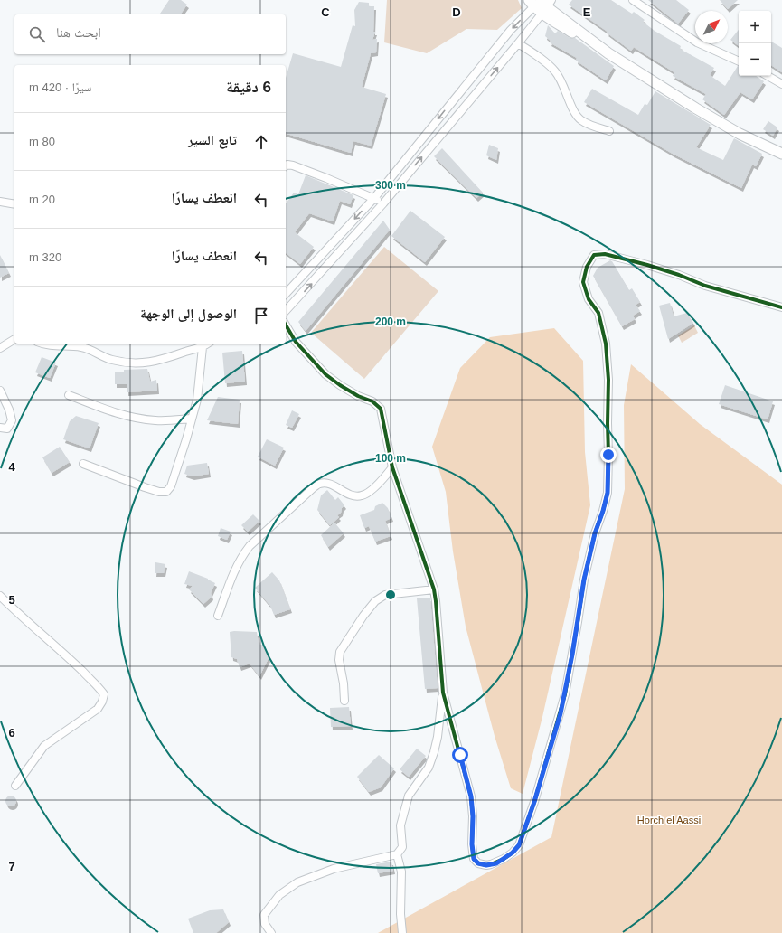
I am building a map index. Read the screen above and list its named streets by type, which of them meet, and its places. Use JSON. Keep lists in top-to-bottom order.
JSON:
{
  "parks": ["Horch el Aassi"],
  "north": "top right",
  "page": {
    "map_buttons": ["+", "−"],
    "search": "ابحث هنا",
    "heading": ["6 دقيقة", "سيرًا · 420 m"],
    "list": [
      ["تابع السير", "80 m"],
      ["انعطف يسارًا", "20 m"],
      ["انعطف يسارًا", "320 m"],
      "الوصول إلى الوجهة"
    ]
  },
  "grid": {
    "columns": ["C", "D", "E"],
    "rows": [
      "4",
      "5",
      "6",
      "7"
    ]
  },
  "rings": ["300 m", "200 m", "100 m"]
}
